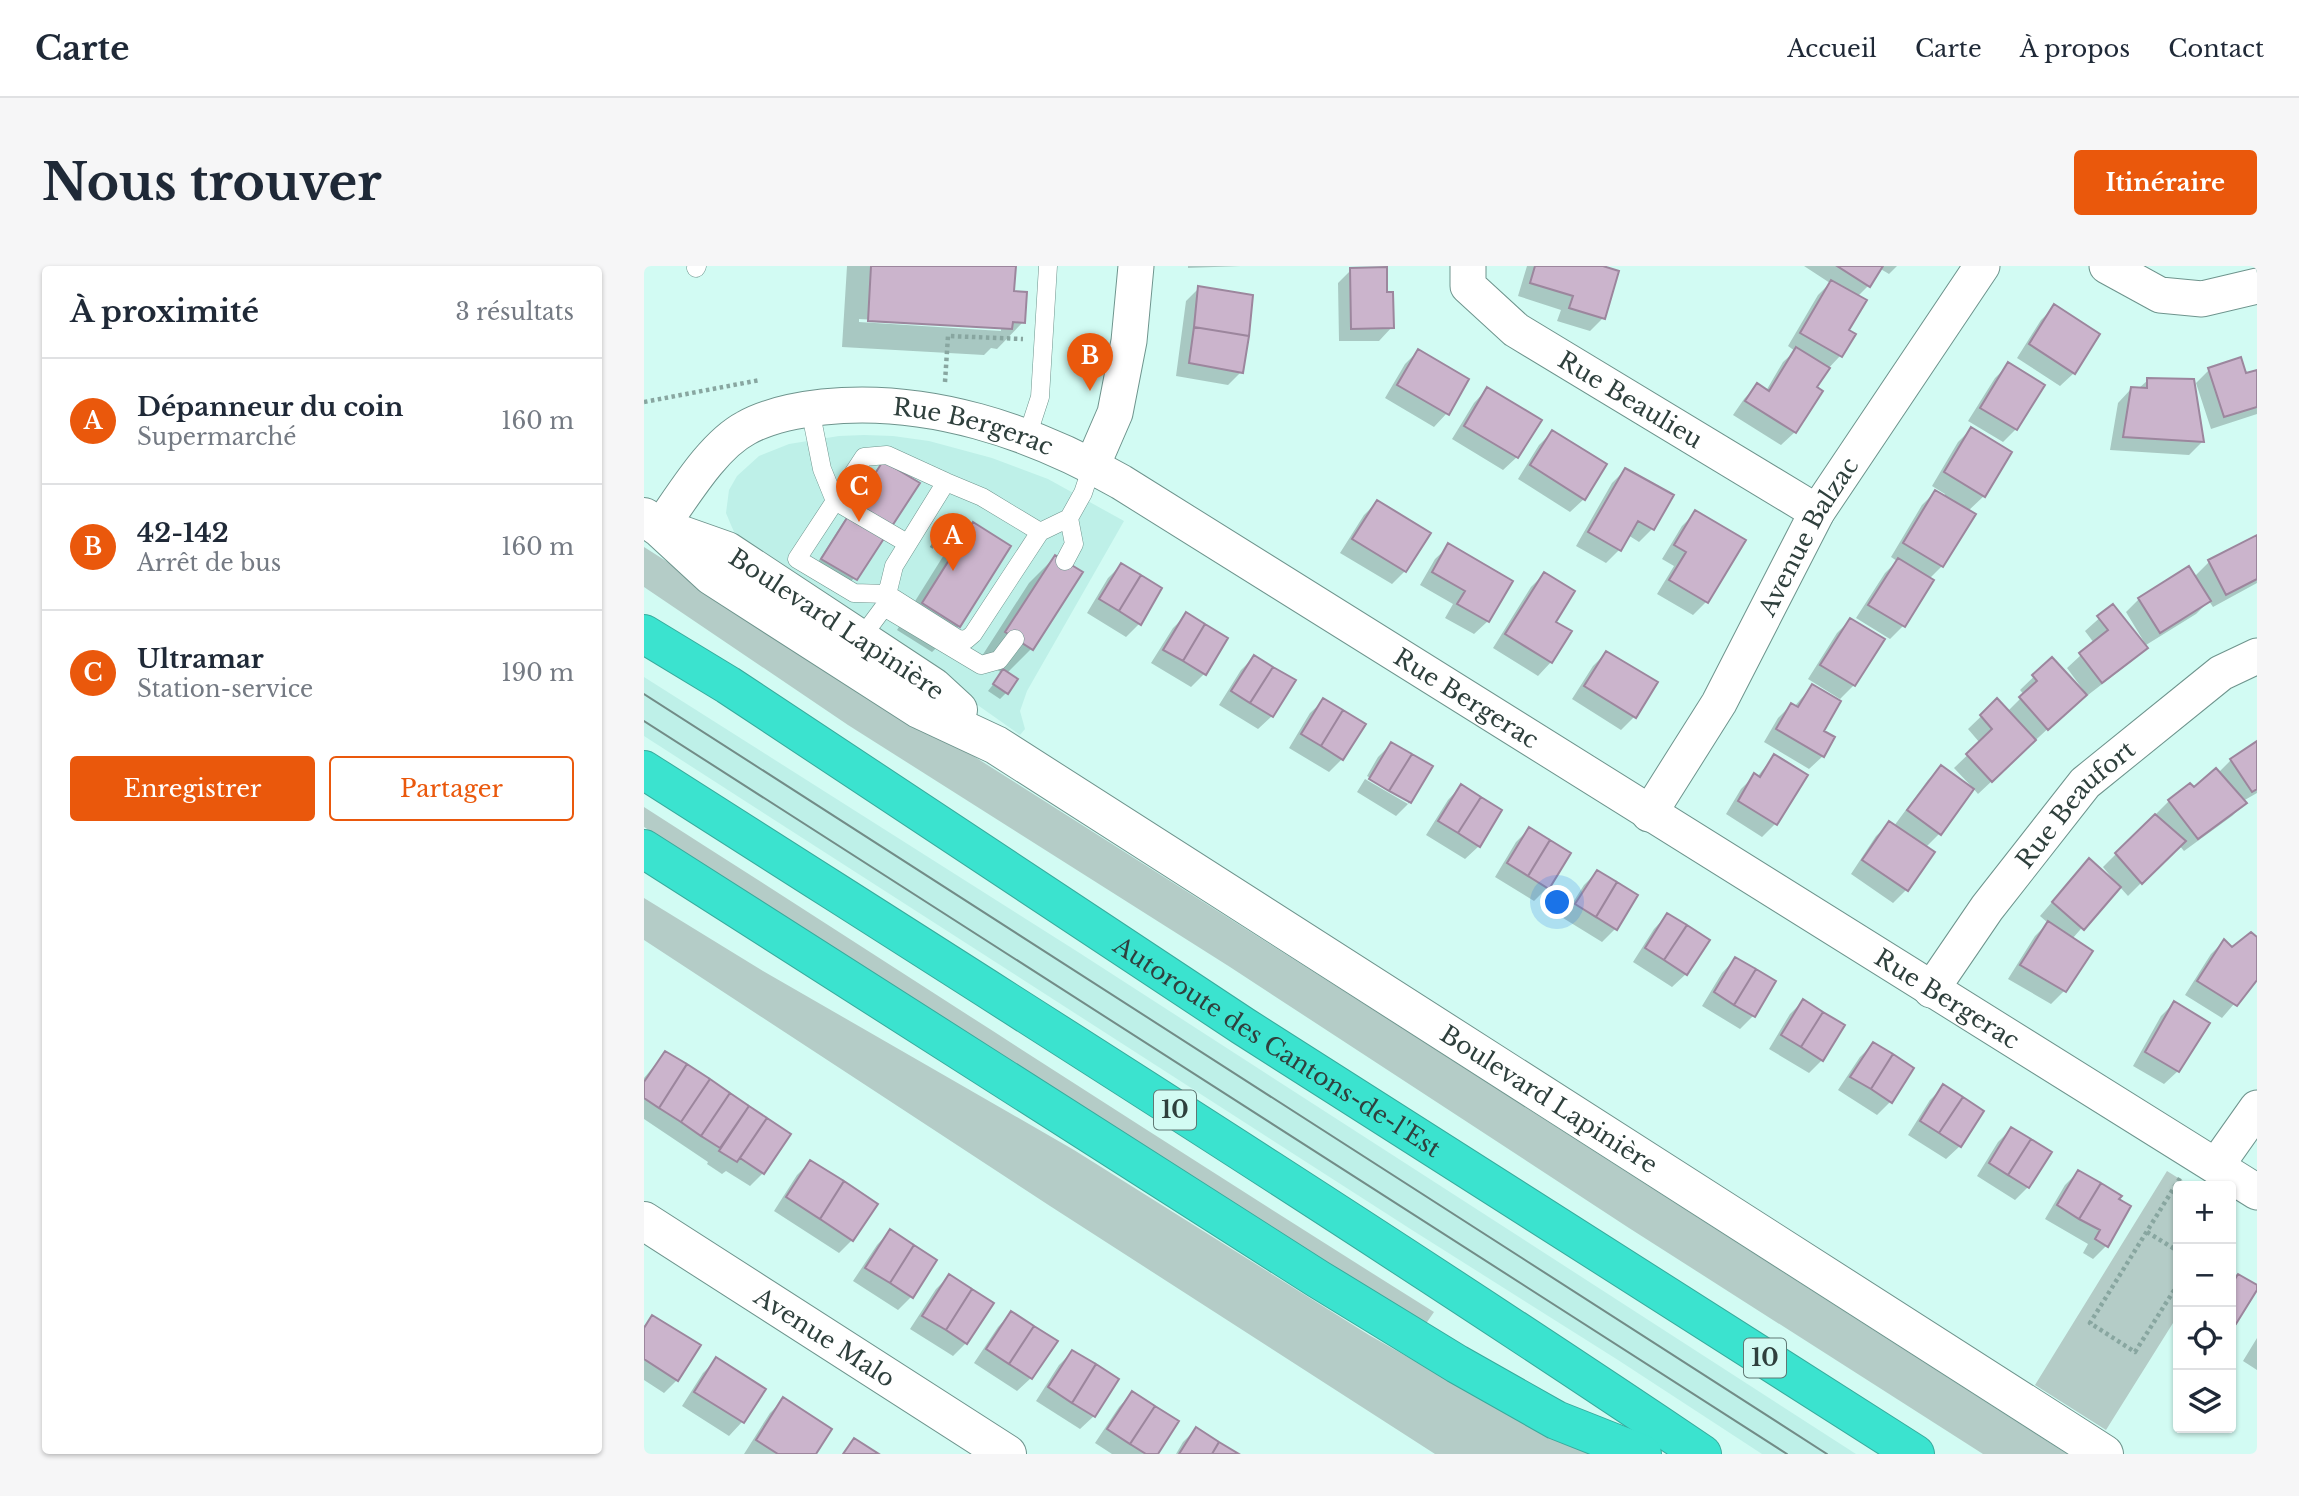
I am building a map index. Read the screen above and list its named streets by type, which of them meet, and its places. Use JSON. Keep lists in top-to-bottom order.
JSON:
{
  "streets": {
    "highway": ["Autoroute des Cantons-de-l'Est", "10"],
    "main road": ["Boulevard Lapinière", "Avenue Malo"],
    "street": [
      "Rue Beaulieu",
      "Rue Bergerac",
      "Avenue Balzac",
      "Rue Beaufort"
    ]
  },
  "crossings": [
    ["Rue Beaulieu", "Avenue Balzac"],
    ["Rue Bergerac", "Avenue Balzac"],
    ["Rue Bergerac", "Boulevard Lapinière"],
    ["Rue Bergerac", "Rue Beaufort"]
  ],
  "page": {
    "header": "Carte",
    "nav": [
      "Accueil",
      "Carte",
      "À propos",
      "Contact"
    ],
    "buttons": [
      "Itinéraire",
      ["Enregistrer", "Partager"]
    ],
    "title": "Nous trouver",
    "heading": ["À proximité", "3 résultats"],
    "pins": ["B", "C", "A"],
    "list": [
      {
        "mark": "A",
        "name": "Dépanneur du coin",
        "note": "Supermarché",
        "value": "160 m"
      },
      {
        "mark": "B",
        "name": "42-142",
        "note": "Arrêt de bus",
        "value": "160 m"
      },
      {
        "mark": "C",
        "name": "Ultramar",
        "note": "Station-service",
        "value": "190 m"
      }
    ],
    "map_buttons": ["+", "−"]
  }
}
